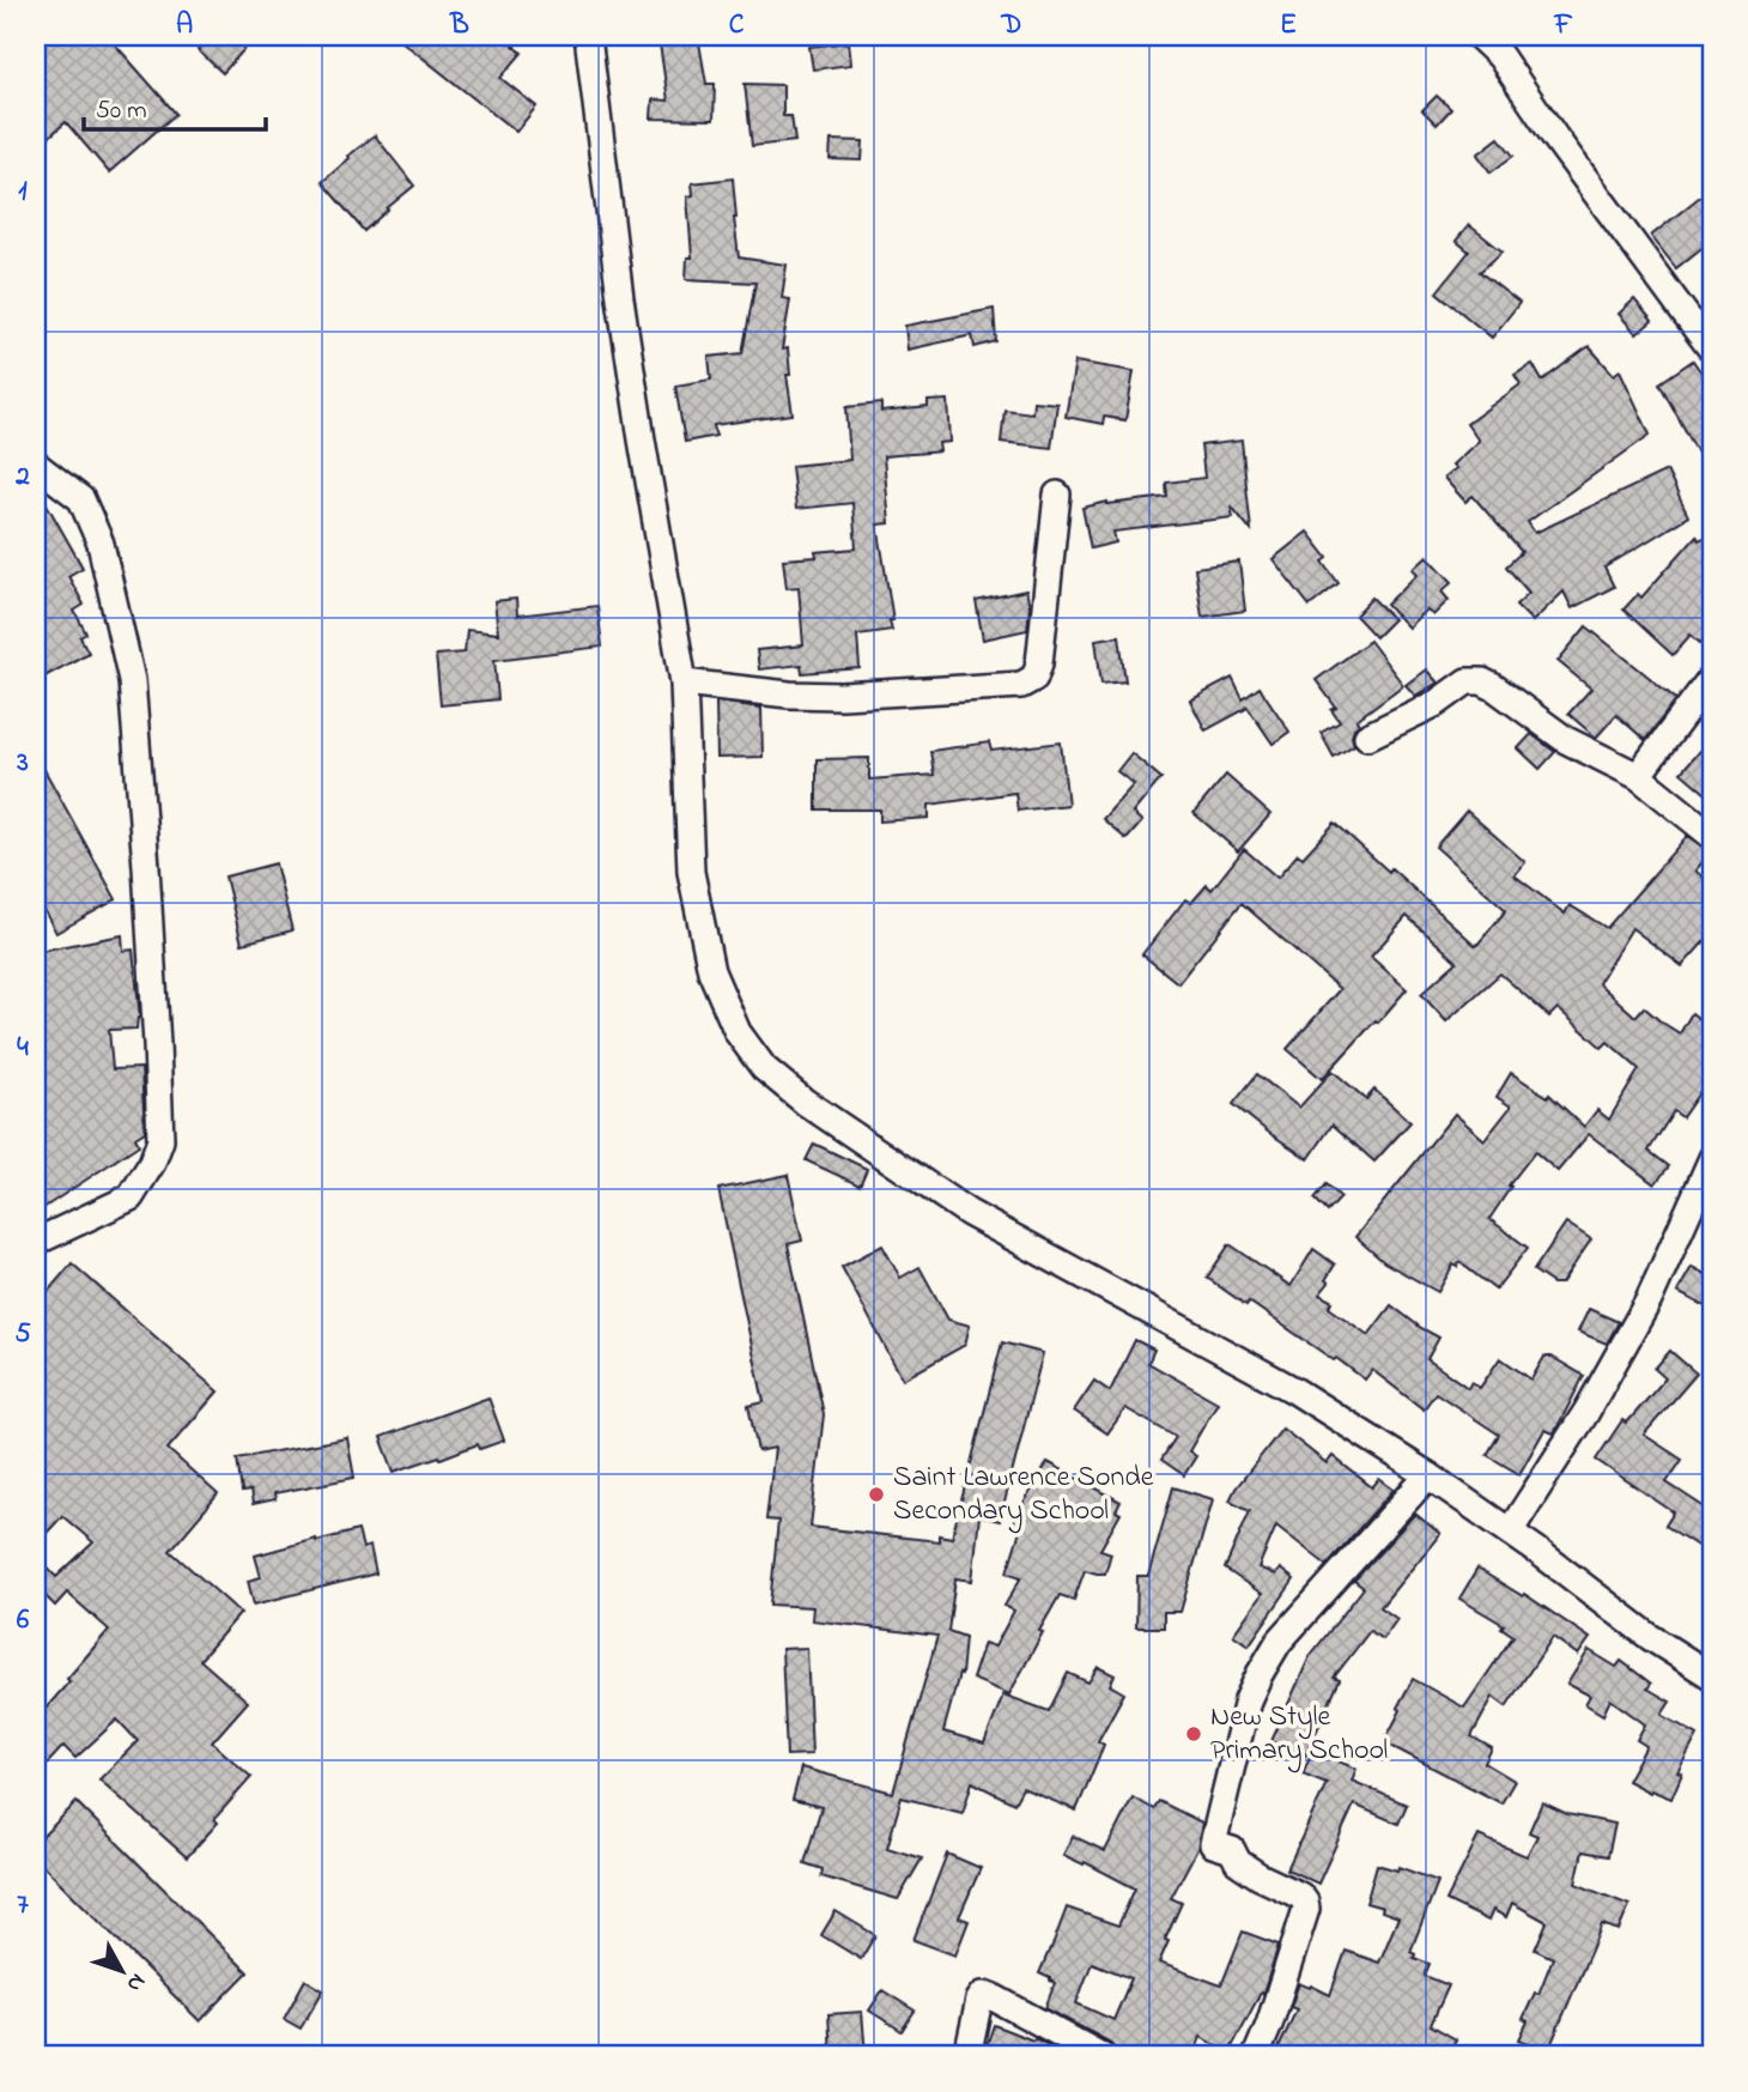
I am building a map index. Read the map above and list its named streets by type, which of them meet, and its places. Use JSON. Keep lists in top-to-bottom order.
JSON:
{
  "places": ["Saint Lawrence Sonde Secondary School", "New Style Primary School"],
  "scale_bar": "50 m",
  "north": "bottom right",
  "grid": {
    "columns": [
      "A",
      "B",
      "C",
      "D",
      "E",
      "F"
    ],
    "rows": [
      "1",
      "2",
      "3",
      "4",
      "5",
      "6",
      "7"
    ]
  }
}
